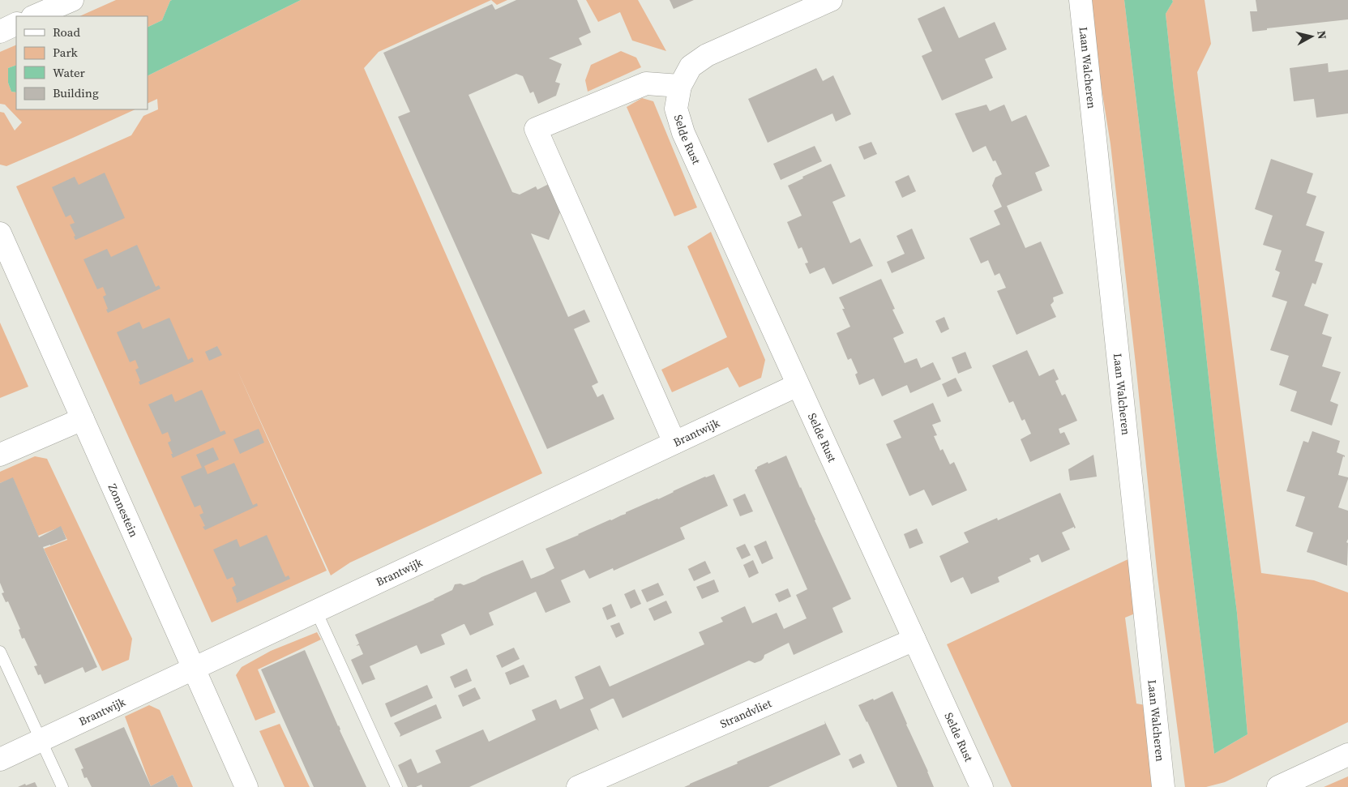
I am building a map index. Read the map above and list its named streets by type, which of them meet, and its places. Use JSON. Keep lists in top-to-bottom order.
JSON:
{
  "streets": {
    "street": [
      "Laan Walcheren",
      "Selde Rust",
      "Brantwijk",
      "Zonnestein",
      "Strandvliet"
    ]
  },
  "crossings": [
    ["Selde Rust", "Brantwijk"],
    ["Selde Rust", "Strandvliet"],
    ["Brantwijk", "Zonnestein"]
  ],
  "legend": [
    "Road",
    "Park",
    "Water",
    "Building"
  ],
  "north": "right"
}
